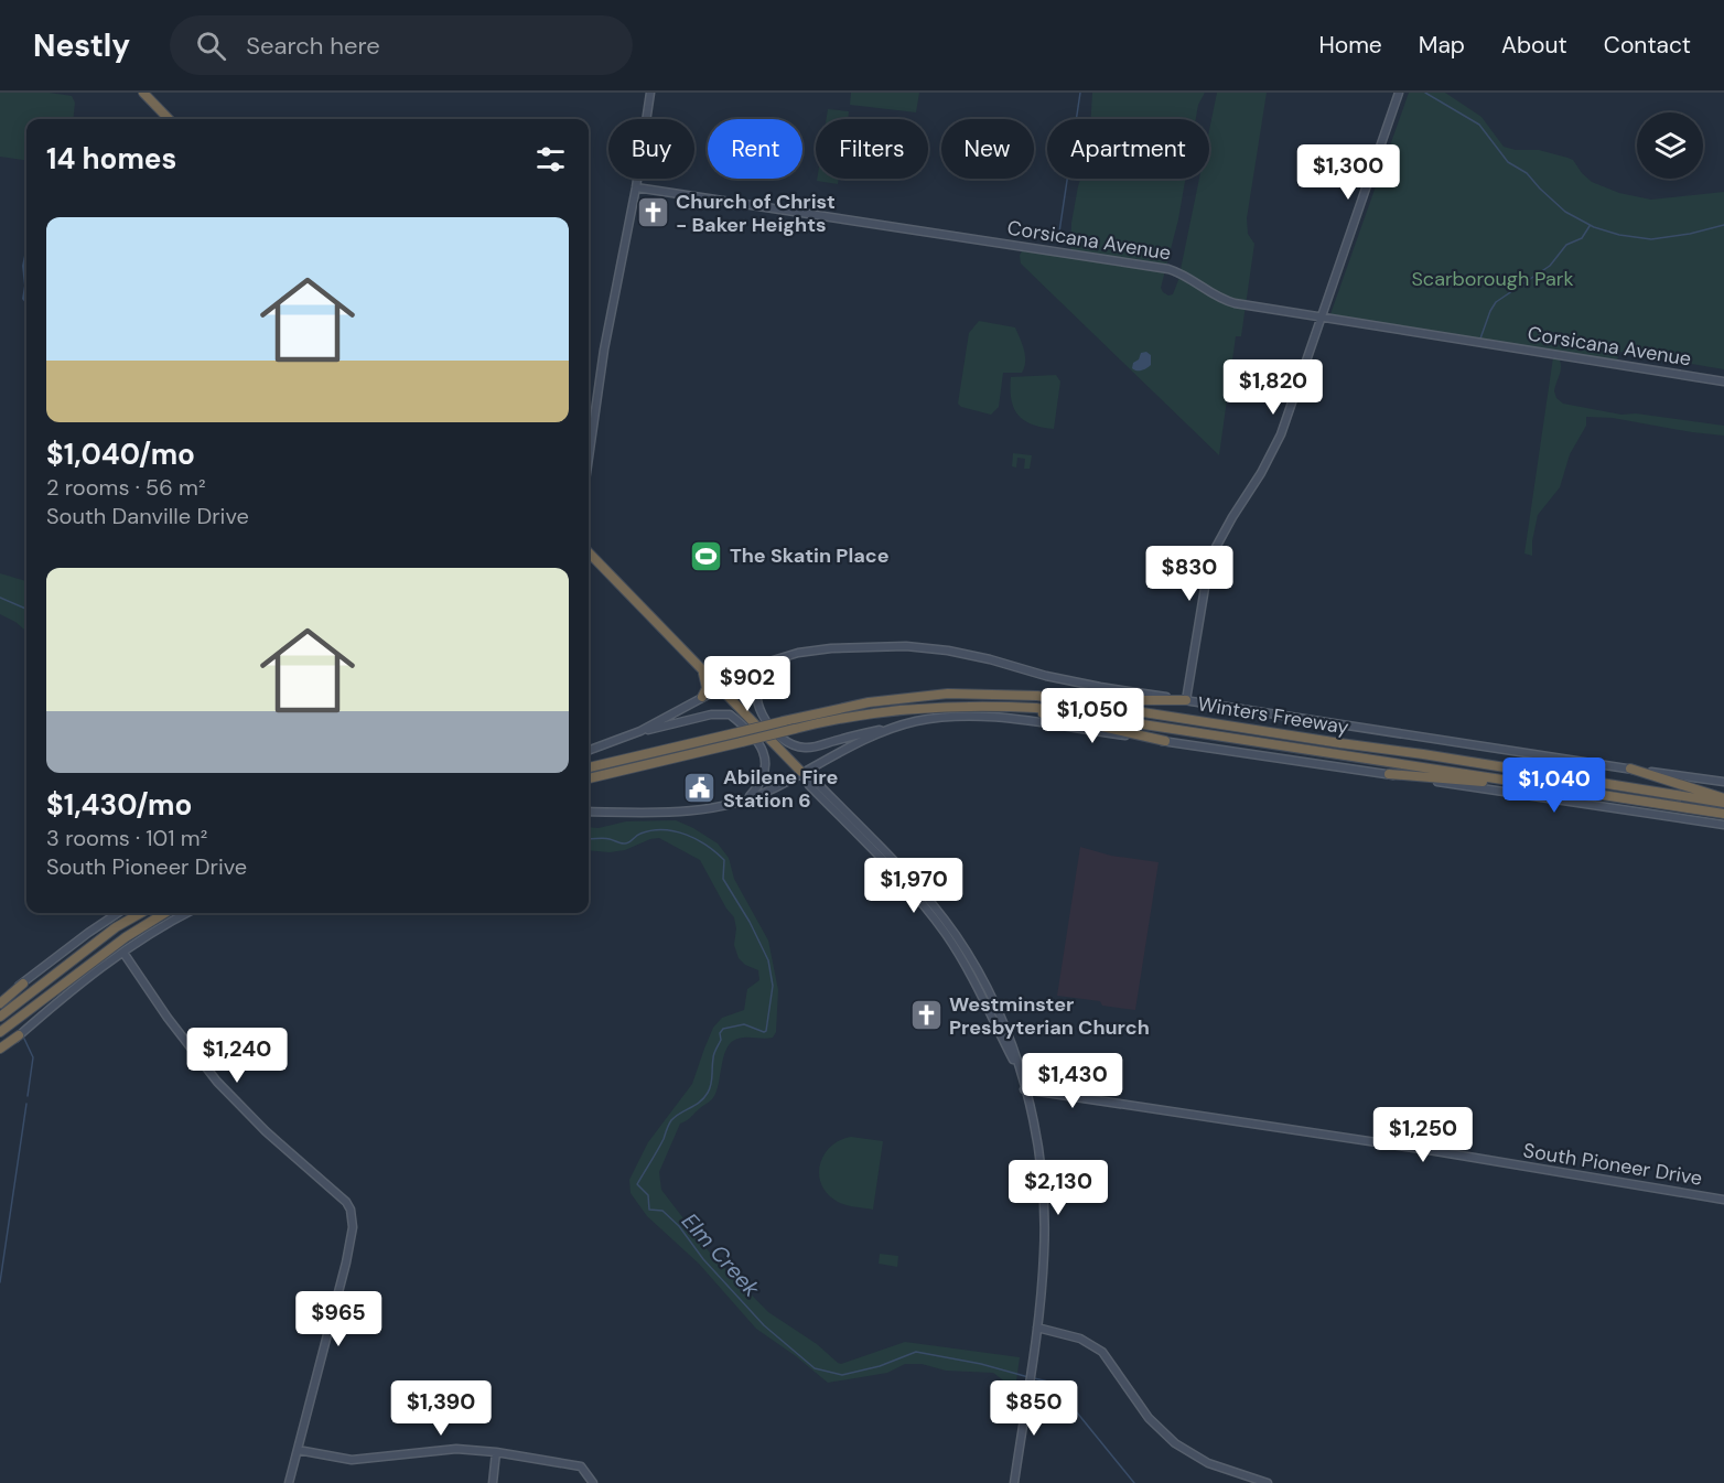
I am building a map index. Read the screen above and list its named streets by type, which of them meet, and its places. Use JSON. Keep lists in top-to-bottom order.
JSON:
{
  "streets": {
    "highway": ["Winters Freeway"],
    "main road": ["Corsicana Avenue", "South Pioneer Drive"]
  },
  "water": ["Elm Creek"],
  "parks": ["Scarborough Park"],
  "places": {
    "church": ["Church of Christ - Baker Heights", "Westminster Presbyterian Church"],
    "sports": ["The Skatin Place"],
    "public building": ["Abilene Fire Station 6"]
  },
  "page": {
    "header": "Nestly",
    "search": "Search here",
    "nav": [
      "Home",
      "Map",
      "About",
      "Contact"
    ],
    "chip": [
      "Buy",
      "Rent",
      "Filters",
      "New",
      "Apartment"
    ],
    "heading": "14 homes",
    "price": [
      "$1,300",
      "$1,820",
      "$830",
      "$902",
      "$1,050",
      "$1,040",
      "$1,970",
      "$1,240",
      "$1,430",
      "$1,250",
      "$2,130",
      "$965",
      "$1,390",
      "$850"
    ],
    "list": [
      {
        "name": "$1,040/mo",
        "note": "2 rooms · 56 m² · South Danville Drive"
      },
      {
        "name": "$1,430/mo",
        "note": "3 rooms · 101 m² · South Pioneer Drive"
      }
    ]
  }
}
